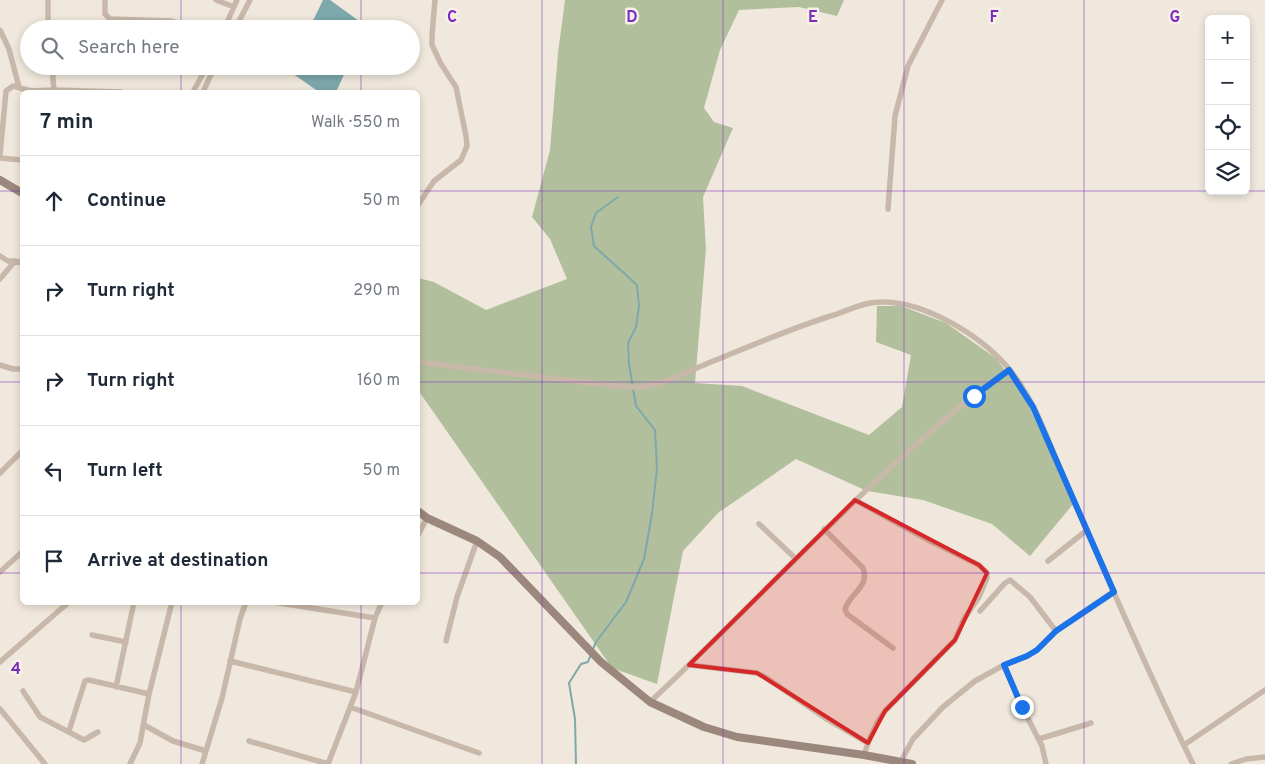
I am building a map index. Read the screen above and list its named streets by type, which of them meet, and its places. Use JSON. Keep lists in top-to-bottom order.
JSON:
{
  "page": {
    "map_buttons": ["+", "−"],
    "search": "Search here",
    "heading": ["7 min", "Walk · 550 m"],
    "list": [
      ["Continue", "50 m"],
      ["Turn right", "290 m"],
      ["Turn right", "160 m"],
      ["Turn left", "50 m"],
      "Arrive at destination"
    ]
  },
  "grid": {
    "columns": [
      "C",
      "D",
      "E",
      "F",
      "G"
    ],
    "rows": ["4"]
  }
}
